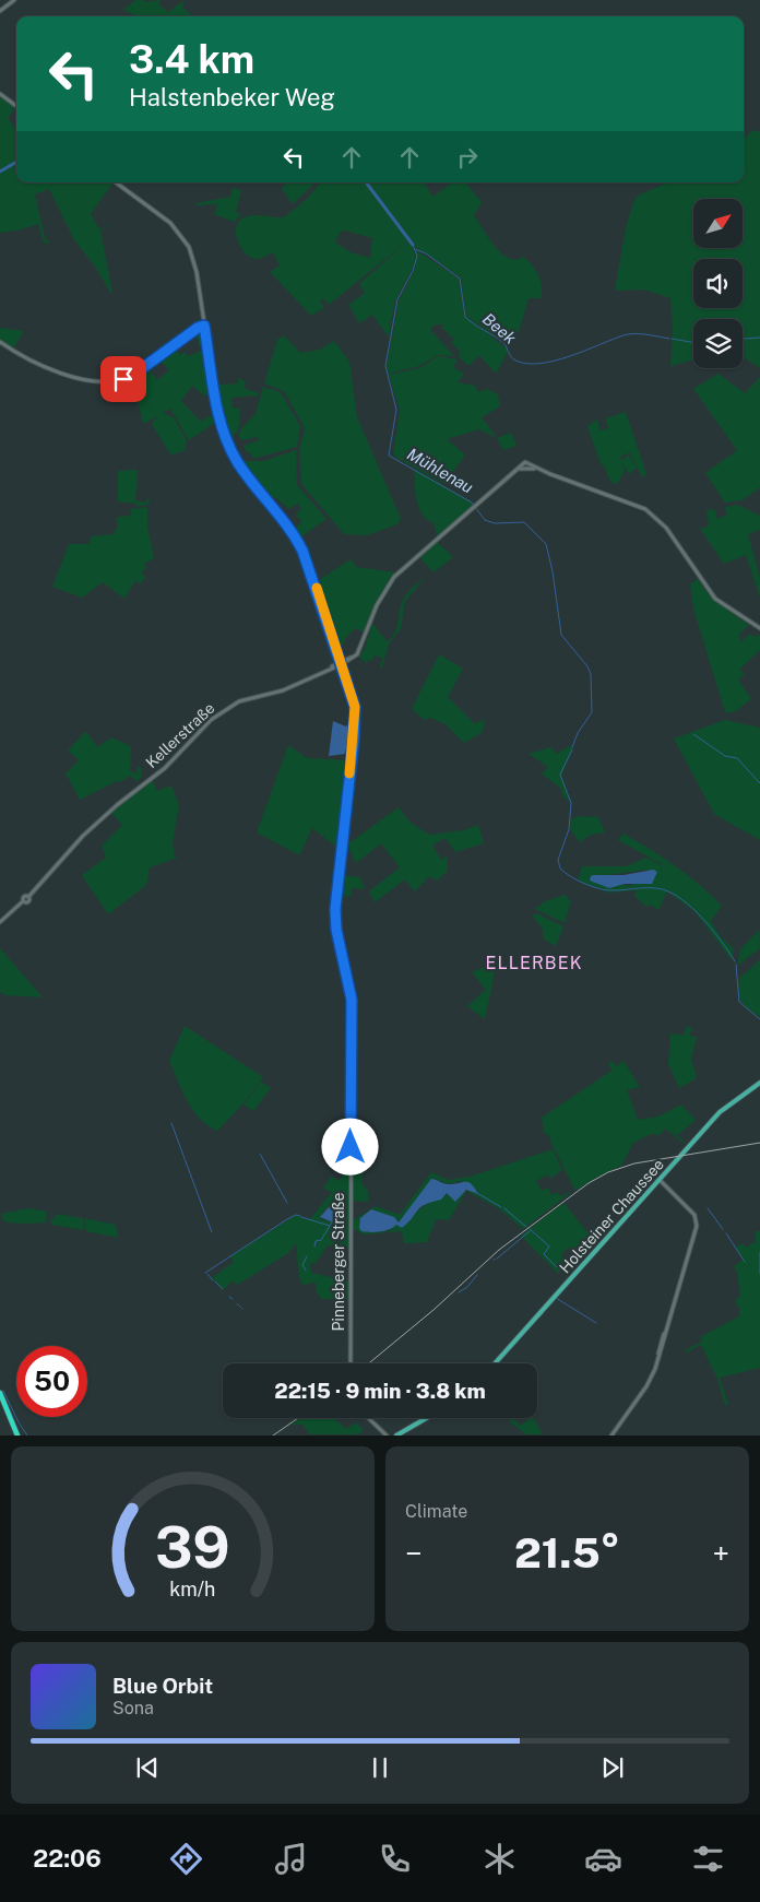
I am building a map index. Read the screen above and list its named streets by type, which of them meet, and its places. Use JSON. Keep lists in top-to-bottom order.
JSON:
{
  "streets": {
    "main road": ["Kellerstraße", "Holsteiner Chaussee", "Pinneberger Straße"]
  },
  "crossings": [
    ["Kellerstraße", "Pinneberger Straße"]
  ],
  "districts": ["ELLERBEK"],
  "water": ["Beek", "Mühlenau"],
  "north": "top right",
  "page": {
    "turn": ["3.4 km", "Halstenbeker Weg"],
    "limit": "50",
    "trip": "22:15 · 9 min · 3.8 km",
    "tile": "Climate",
    "heat": ["−", "21.5°", "+"],
    "song": ["Blue Orbit", "Sona"],
    "tabs": "22:06",
    "gauge": ["39", "km/h"]
  }
}
